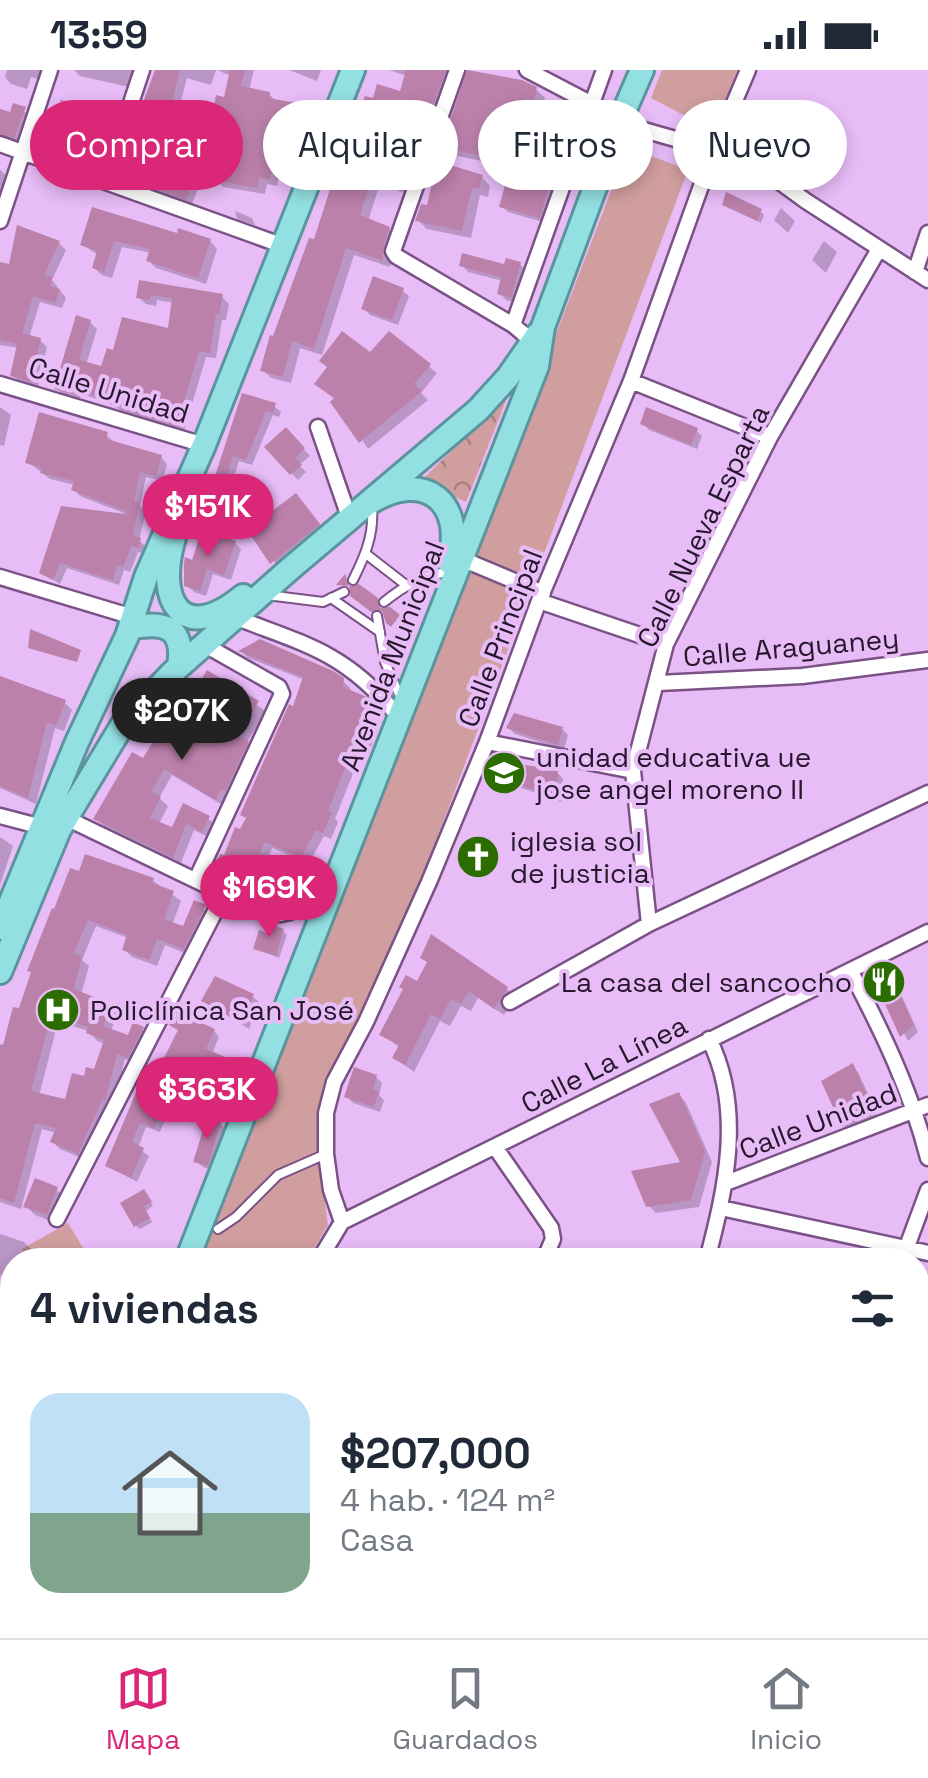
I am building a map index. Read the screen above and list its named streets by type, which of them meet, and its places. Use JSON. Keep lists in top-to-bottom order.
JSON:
{
  "streets": {
    "highway": ["Avenida Municipal"],
    "street": [
      "Calle Unidad",
      "Calle Nueva Esparta",
      "Calle Principal",
      "Calle Araguaney",
      "Calle La Línea"
    ]
  },
  "crossings": [
    ["Calle Nueva Esparta", "Calle Araguaney"],
    ["Calle Principal", "Calle La Línea"]
  ],
  "places": {
    "school or university": ["unidad educativa ue jose angel moreno II"],
    "church": ["iglesia sol de justicia"],
    "restaurant": ["La casa del sancocho"],
    "hospital": ["Policlínica San José"]
  },
  "page": {
    "status": "13:59",
    "chip": [
      "Comprar",
      "Alquilar",
      "Filtros",
      "Nuevo"
    ],
    "price": [
      "$151K",
      "$207K",
      "$169K",
      "$363K"
    ],
    "heading": "4 viviendas",
    "list": [
      {
        "name": "$207,000",
        "note": "4 hab. · 124 m² · Casa"
      }
    ],
    "tabs": ["Mapa", "Guardados", "Inicio"]
  }
}
